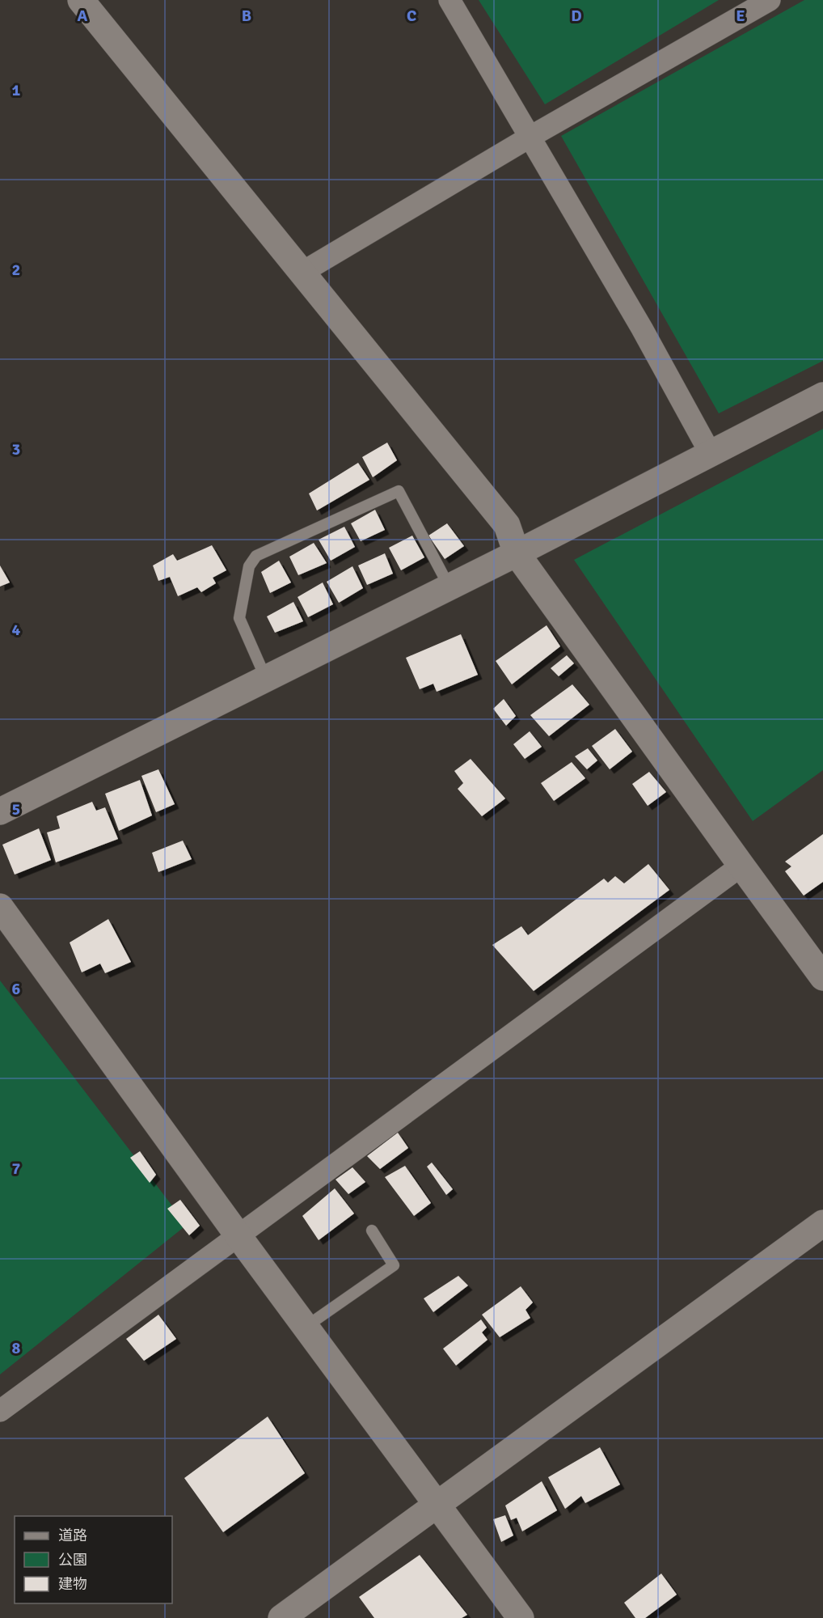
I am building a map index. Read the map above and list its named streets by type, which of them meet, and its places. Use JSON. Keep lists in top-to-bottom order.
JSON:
{
  "legend": ["道路", "公園", "建物"],
  "grid": {
    "columns": [
      "A",
      "B",
      "C",
      "D",
      "E"
    ],
    "rows": [
      "1",
      "2",
      "3",
      "4",
      "5",
      "6",
      "7",
      "8"
    ]
  }
}
